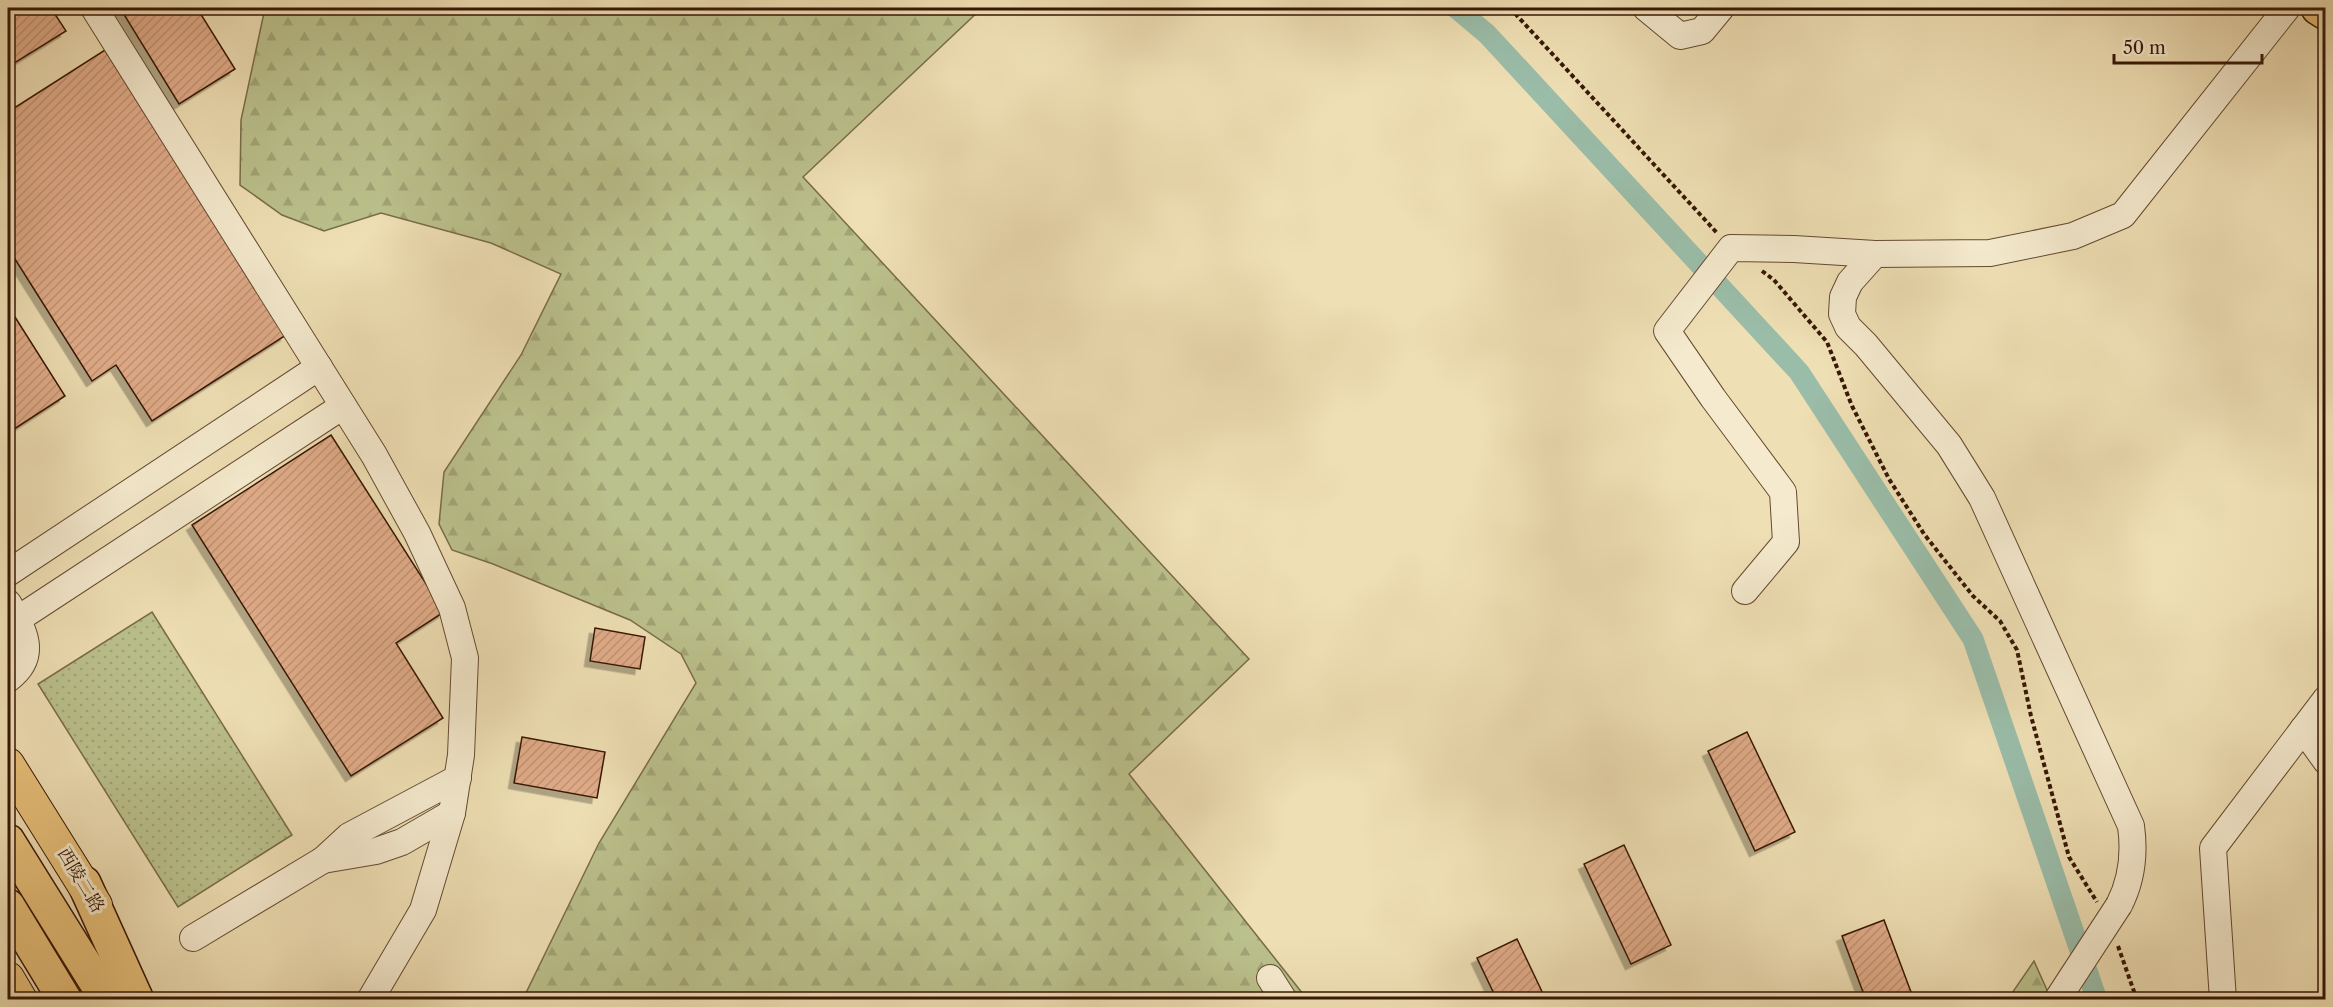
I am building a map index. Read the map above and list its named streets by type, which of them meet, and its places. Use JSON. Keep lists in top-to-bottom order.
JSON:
{
  "streets": {
    "main road": ["西陵二路"]
  },
  "scale_bar": "50 m"
}
